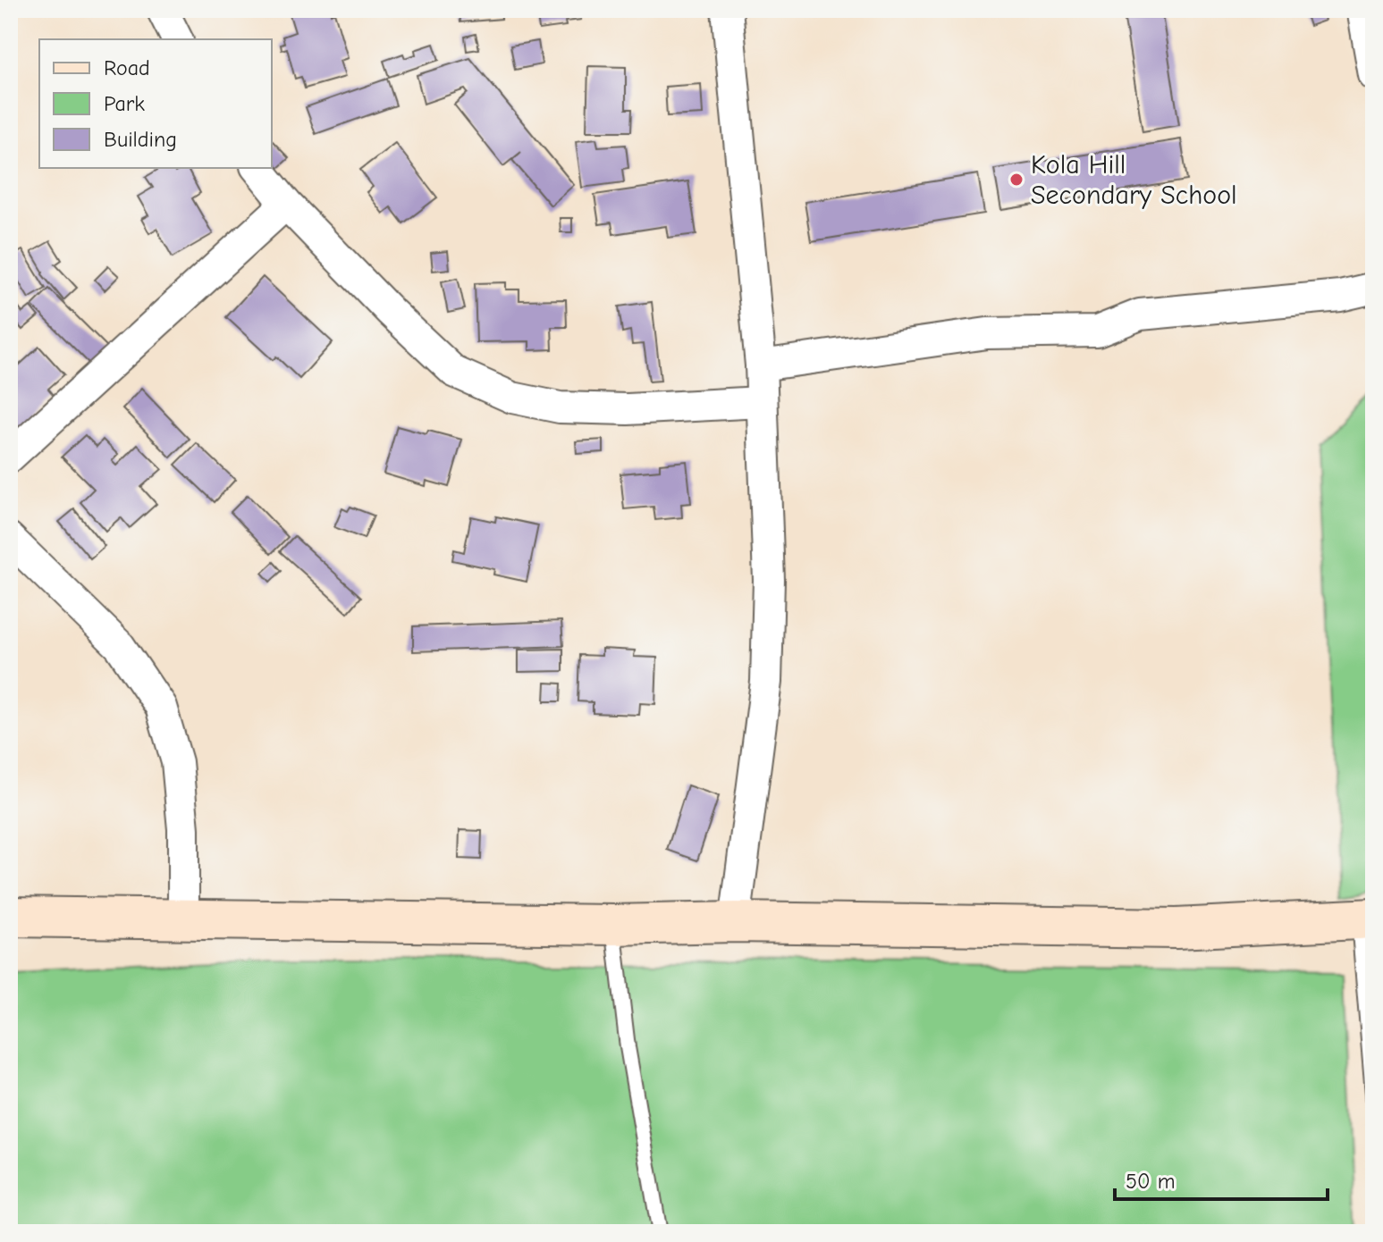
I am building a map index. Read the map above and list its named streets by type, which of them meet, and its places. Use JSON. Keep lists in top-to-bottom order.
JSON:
{
  "places": ["Kola Hill Secondary School"],
  "legend": ["Road", "Park", "Building"],
  "scale_bar": "50 m"
}
